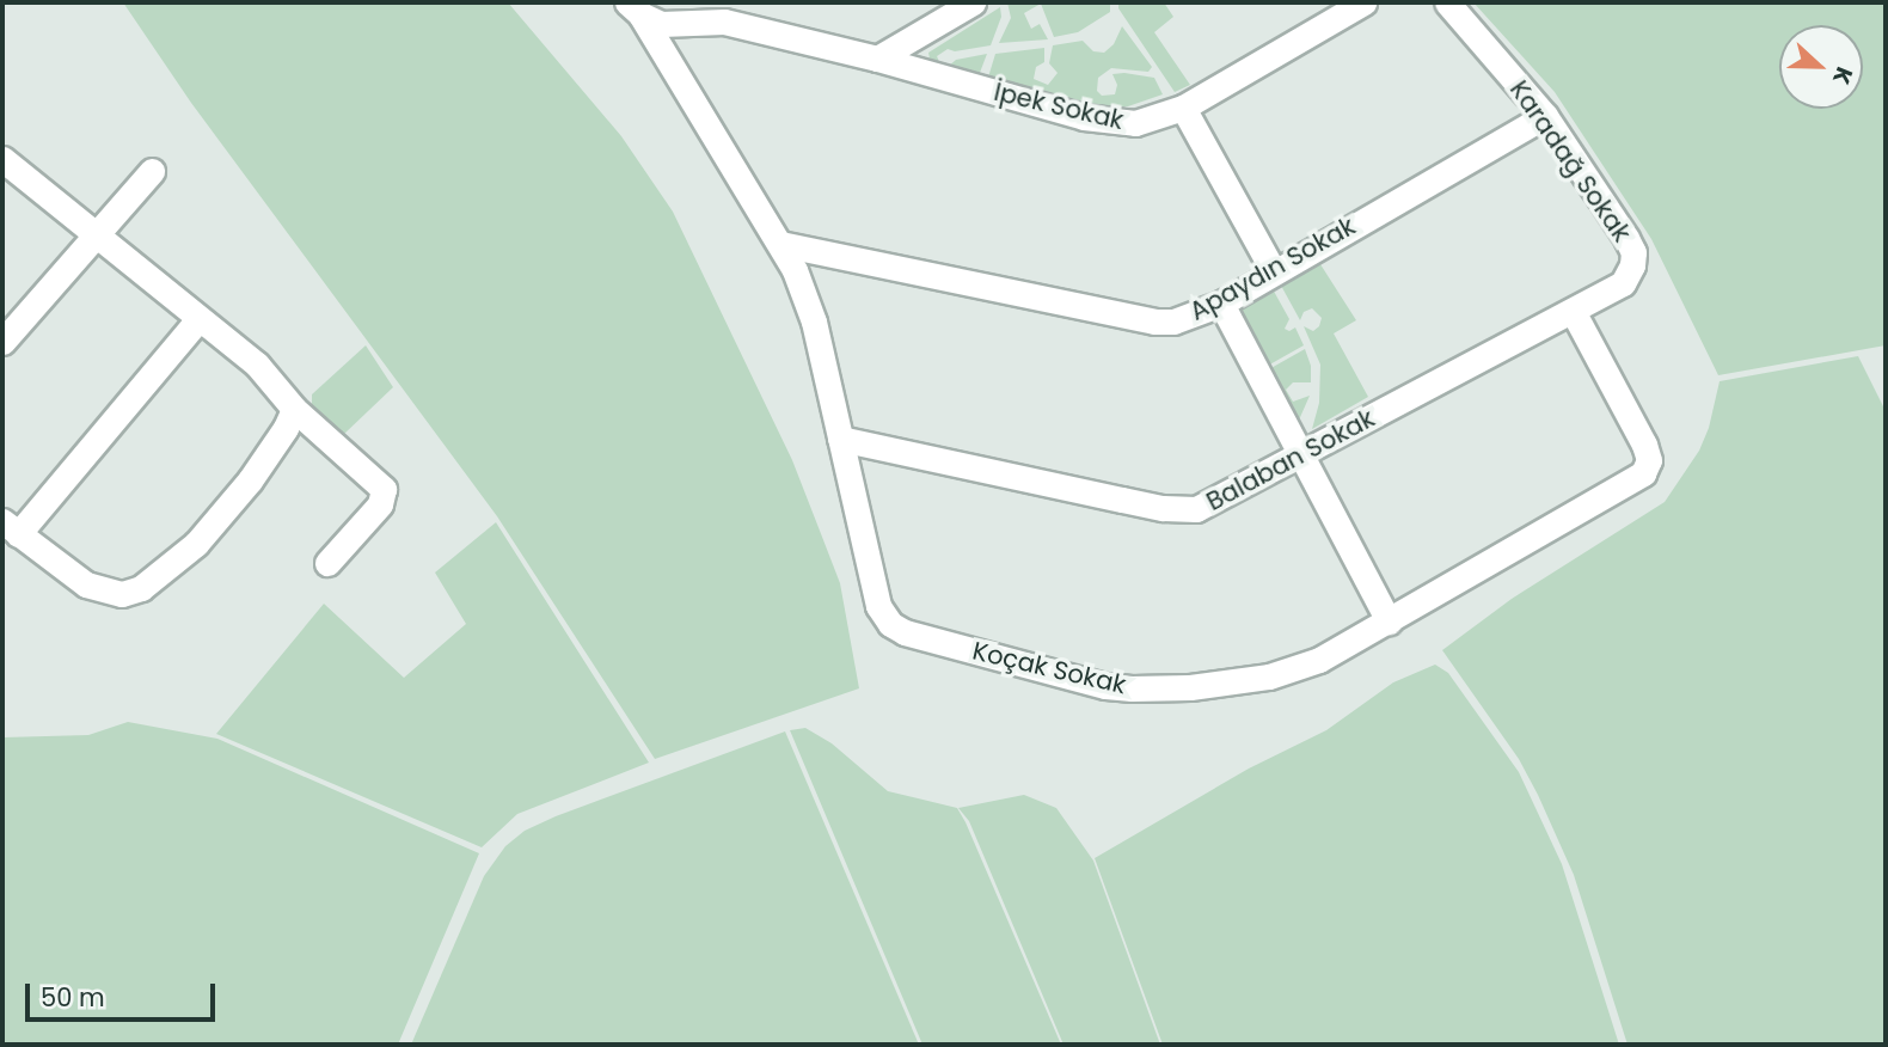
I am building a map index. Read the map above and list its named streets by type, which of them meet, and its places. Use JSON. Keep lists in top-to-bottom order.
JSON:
{
  "streets": {
    "street": [
      "İpek Sokak",
      "Karadağ Sokak",
      "Apaydın Sokak",
      "Balaban Sokak",
      "Koçak Sokak"
    ]
  },
  "crossings": [
    ["İpek Sokak", "Koçak Sokak"],
    ["Karadağ Sokak", "Apaydın Sokak"],
    ["Karadağ Sokak", "Balaban Sokak"],
    ["Karadağ Sokak", "Koçak Sokak"],
    ["Apaydın Sokak", "Koçak Sokak"],
    ["Balaban Sokak", "Koçak Sokak"]
  ],
  "scale_bar": "50 m",
  "north": "right"
}
